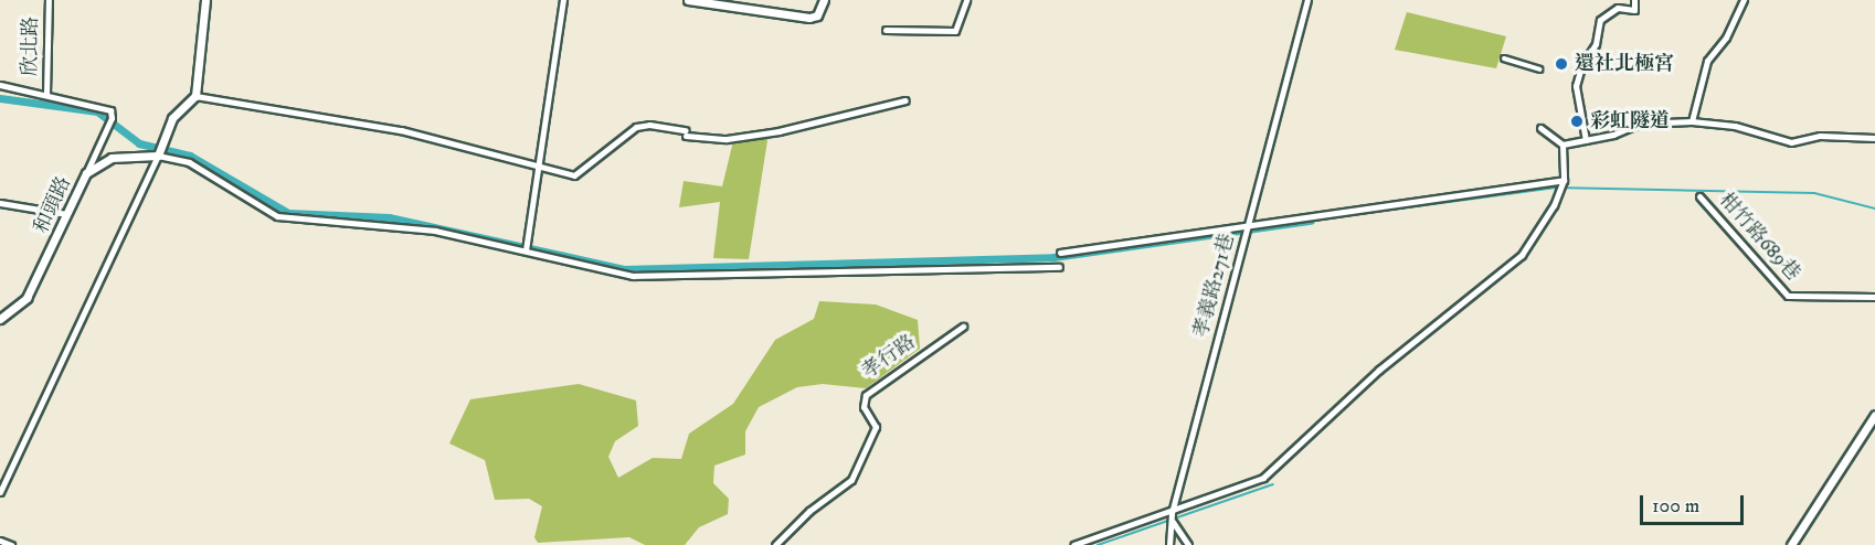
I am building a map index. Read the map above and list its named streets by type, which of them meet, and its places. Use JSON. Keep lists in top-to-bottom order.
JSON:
{
  "streets": {
    "street": [
      "欣北路",
      "和頭路",
      "柑竹路689巷",
      "孝義路271巷",
      "孝行路"
    ]
  },
  "places": ["還社北極宮", "彩虹隧道"],
  "scale_bar": "100 m"
}
